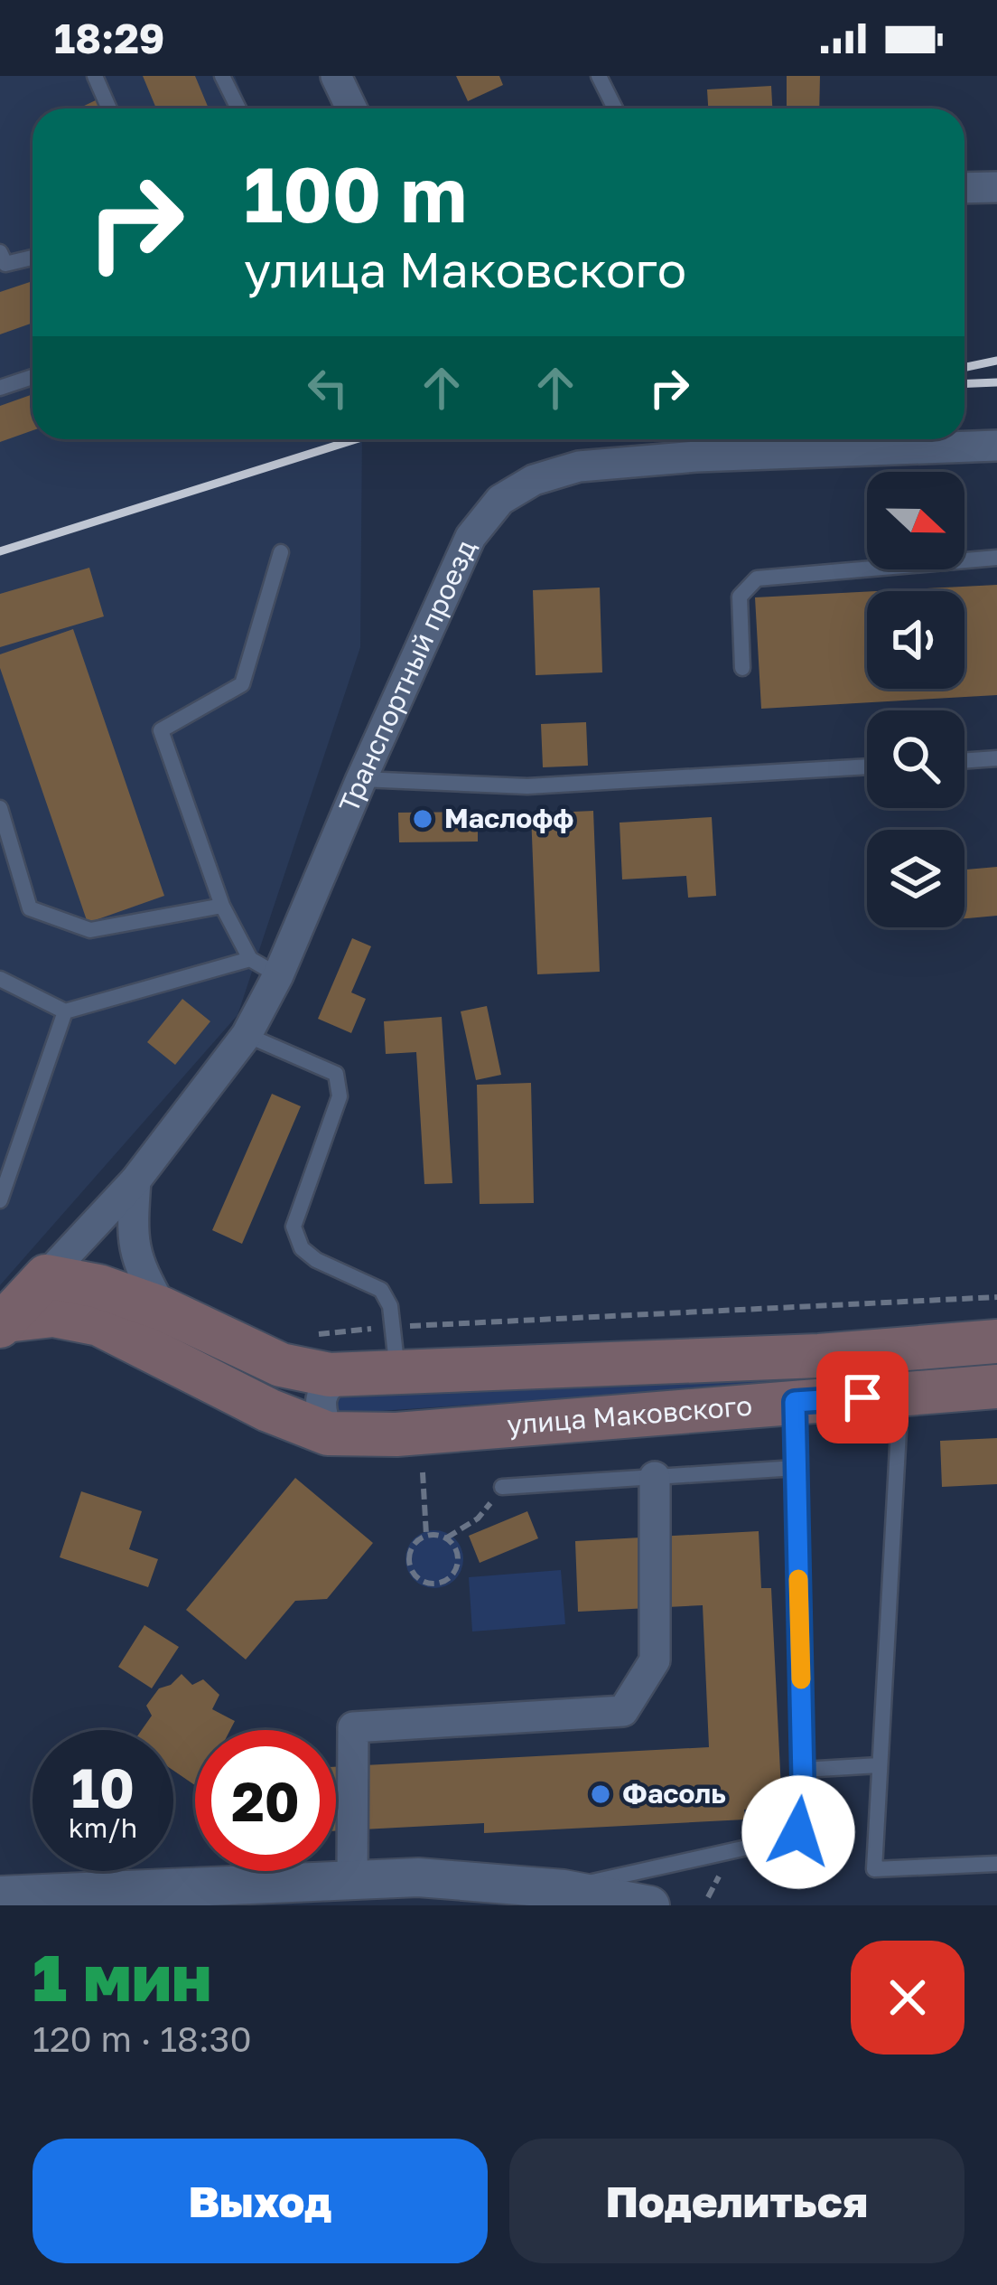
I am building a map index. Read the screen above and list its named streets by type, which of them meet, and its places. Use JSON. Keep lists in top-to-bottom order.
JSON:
{
  "streets": {
    "main road": ["улица Маковского"],
    "street": ["Транспортный проезд"]
  },
  "crossings": [
    ["Транспортный проезд", "улица Маковского"]
  ],
  "places": ["Маслофф", "Фасоль"],
  "north": "right",
  "page": {
    "status": "18:29",
    "turn": ["100 m", "улица Маковского"],
    "speed": "10 km/h",
    "limit": "20",
    "heading": ["1 мин", "120 m · 18:30"],
    "buttons": ["Выход", "Поделиться"]
  }
}
